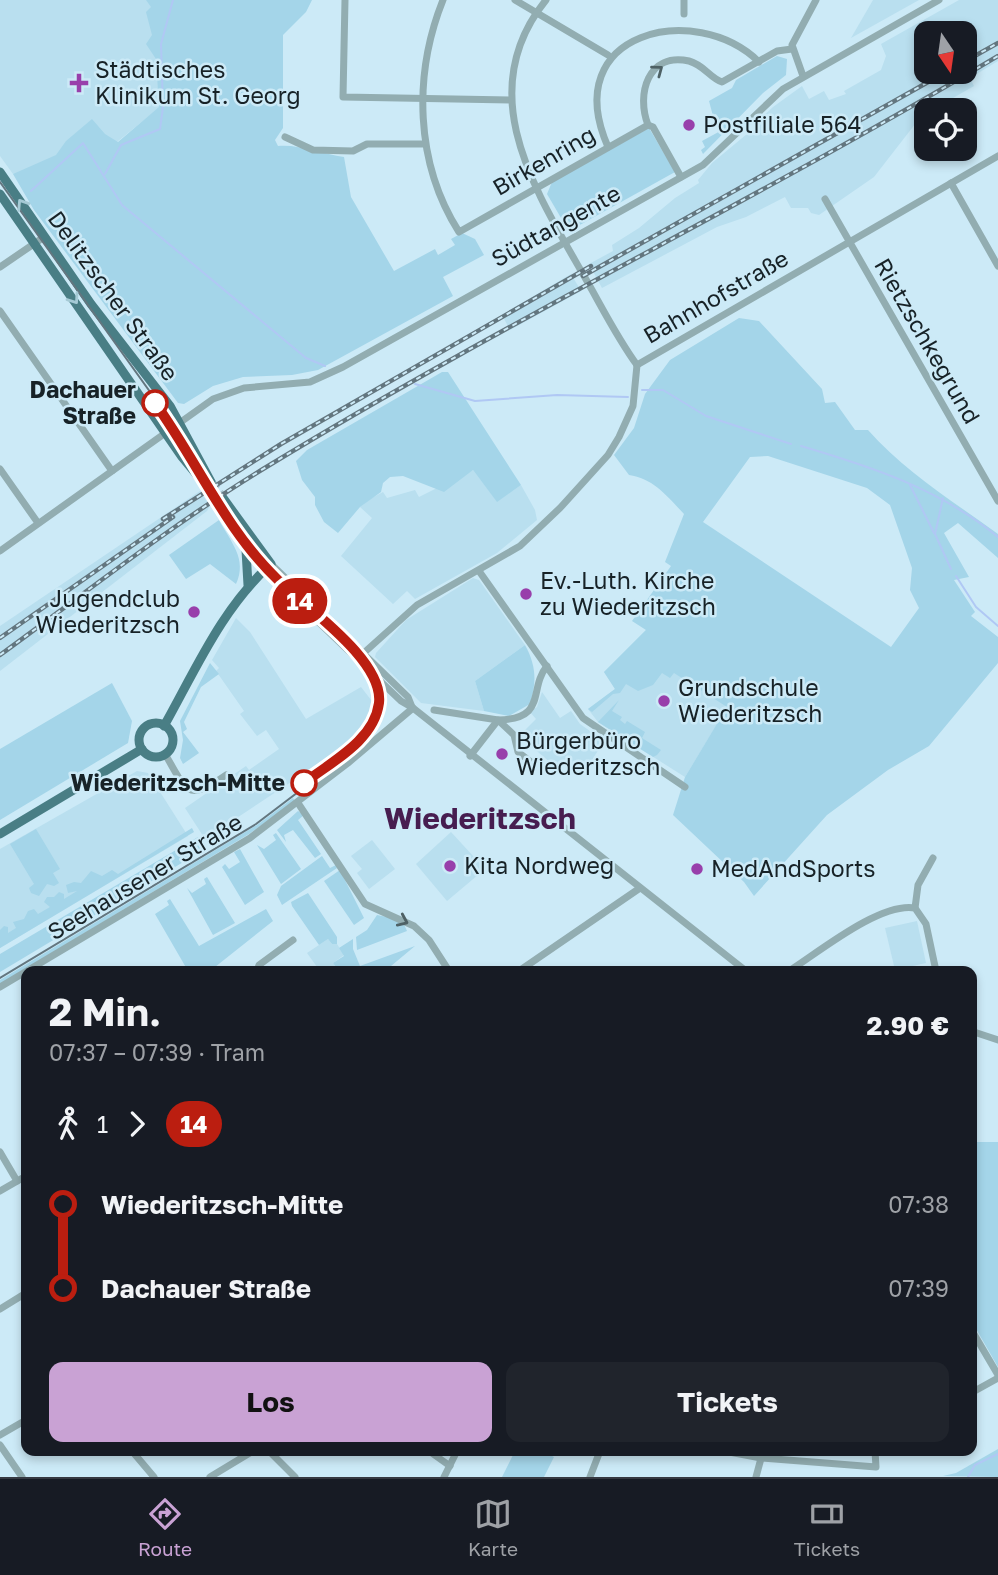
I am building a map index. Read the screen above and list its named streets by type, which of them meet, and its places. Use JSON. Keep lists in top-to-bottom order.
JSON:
{
  "streets": {
    "main road": ["Delitzscher Straße"],
    "street": [
      "Birkenring",
      "Südtangente",
      "Bahnhofstraße",
      "Rietzschkegrund",
      "Seehausener Straße"
    ]
  },
  "crossings": [
    ["Südtangente", "Delitzscher Straße"],
    ["Bahnhofstraße", "Rietzschkegrund"]
  ],
  "districts": ["Wiederitzsch"],
  "places": {
    "health": ["Städtisches Klinikum St. Georg"],
    "other": [
      "Postfiliale 564",
      "Dachauer Straße",
      "Ev.-Luth. Kirche zu Wiederitzsch",
      "Jugendclub Wiederitzsch",
      "Grundschule Wiederitzsch",
      "Bürgerbüro Wiederitzsch",
      "Wiederitzsch-Mitte",
      "Kita Nordweg",
      "MedAndSports"
    ]
  },
  "lines": ["tram line 14"],
  "north": "bottom",
  "page": {
    "on_map": "14",
    "heading": ["2 Min.", "07:37 – 07:39 · Tram", "2.90 €"],
    "legs": ["1", "14"],
    "list": [
      {
        "name": "Wiederitzsch-Mitte",
        "value": "07:38"
      },
      {
        "name": "Dachauer Straße",
        "value": "07:39"
      }
    ],
    "buttons": ["Los", "Tickets"],
    "tabs": ["Route", "Karte", "Tickets"]
  }
}
